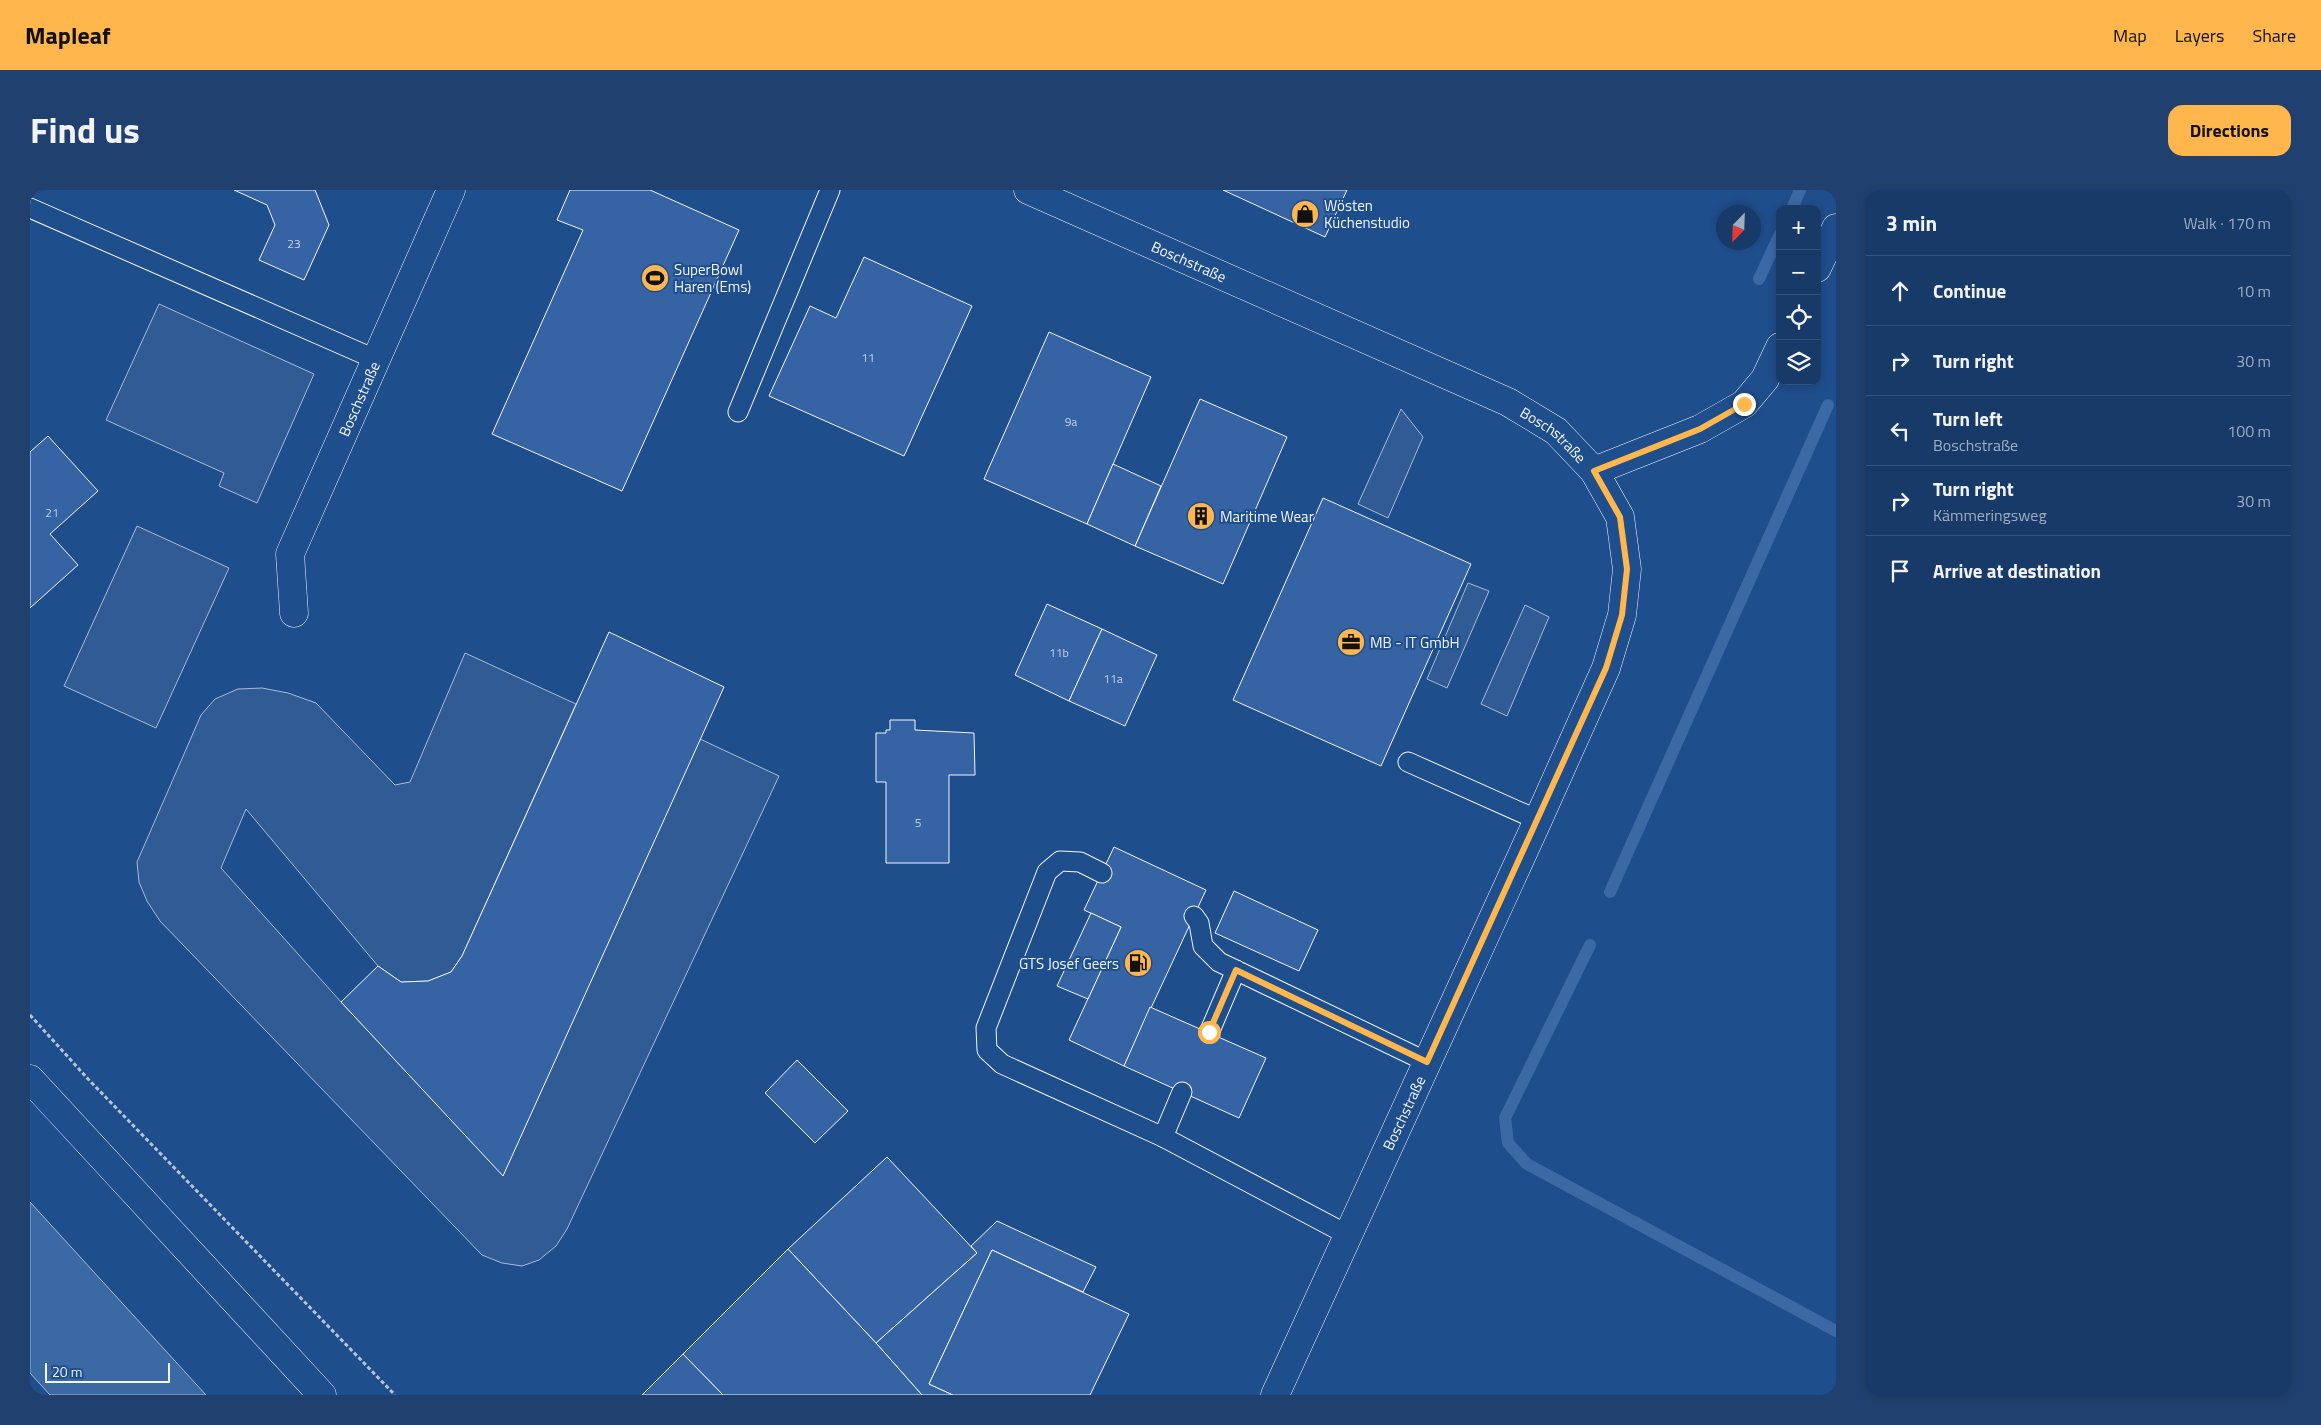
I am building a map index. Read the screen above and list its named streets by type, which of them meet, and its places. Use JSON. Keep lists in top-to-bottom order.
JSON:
{
  "streets": {
    "street": ["Boschstraße"]
  },
  "places": {
    "shop": ["Wösten Küchenstudio"],
    "sports": ["SuperBowl Haren (Ems)"],
    "building": ["Maritime Wear"],
    "office": ["MB - IT GmbH"],
    "fuel station": ["GTS Josef Geers"]
  },
  "house_numbers": [
    "23",
    "11",
    "9a",
    "21",
    "11b",
    "11a",
    "5"
  ],
  "scale_bar": "20 m",
  "north": "bottom left",
  "page": {
    "header": "Mapleaf",
    "nav": ["Map", "Layers", "Share"],
    "title": "Find us",
    "buttons": "Directions",
    "heading": ["3 min", "Walk · 170 m"],
    "map_buttons": ["+", "−"],
    "list": [
      ["Continue", "10 m"],
      ["Turn right", "30 m"],
      ["Turn left", "Boschstraße", "100 m"],
      ["Turn right", "Kämmeringsweg", "30 m"],
      "Arrive at destination"
    ],
    "scale": "20 m"
  }
}
